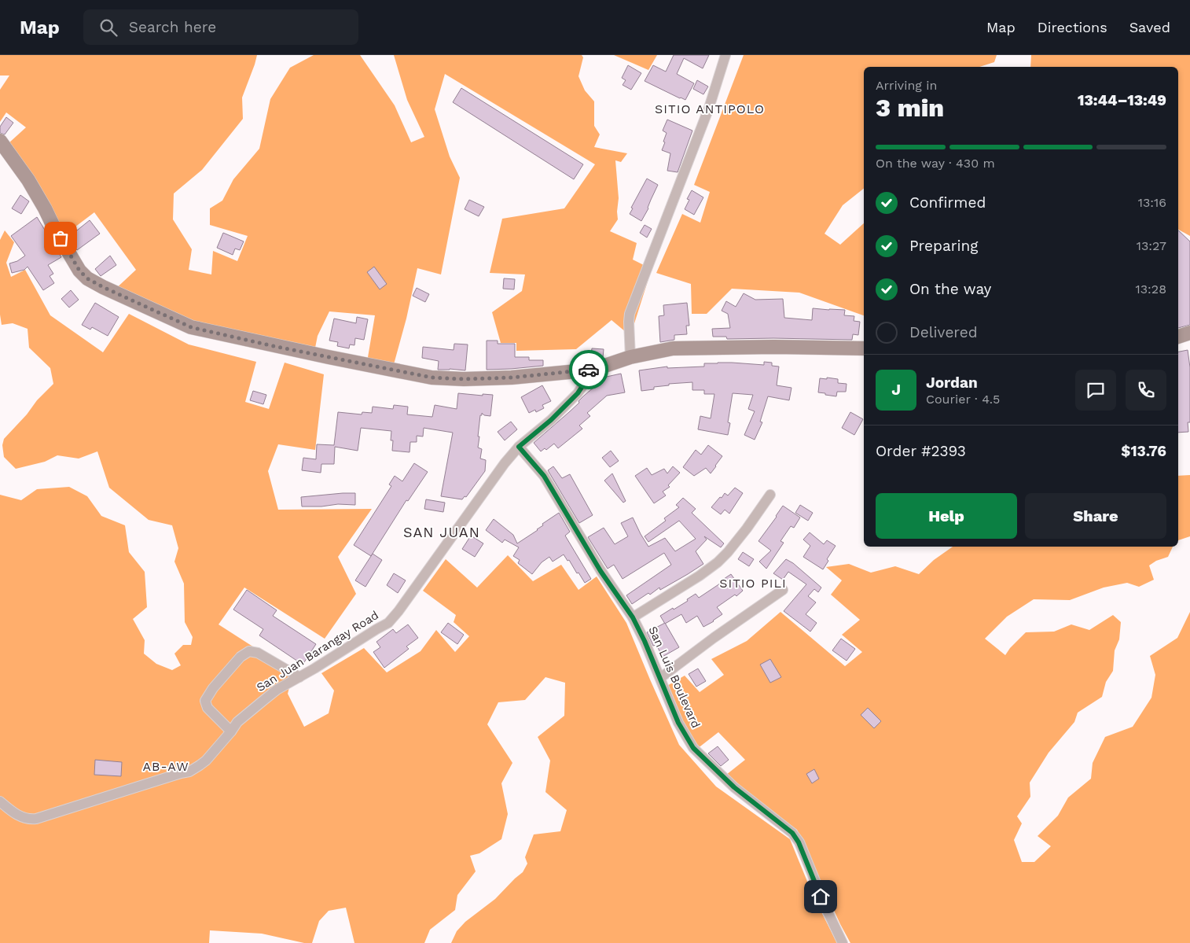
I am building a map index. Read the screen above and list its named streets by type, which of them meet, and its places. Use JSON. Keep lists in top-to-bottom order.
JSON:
{
  "streets": {
    "street": ["San Juan Barangay Road", "San Luis Boulevard"]
  },
  "crossings": [
    ["San Juan Barangay Road", "San Luis Boulevard"]
  ],
  "districts": [
    "SITIO ANTIPOLO",
    "SAN JUAN",
    "SITIO PILI",
    "AB-AW"
  ],
  "page": {
    "header": "Map",
    "search": "Search here",
    "nav": ["Map", "Directions", "Saved"],
    "heading": ["3 min", "Arriving in", "13:44–13:49"],
    "panel": [
      "Jordan",
      "Courier · 4.5",
      "Order #2393",
      "$13.76"
    ],
    "bar": "On the way · 430 m",
    "list": [
      ["Confirmed", "13:16"],
      ["Preparing", "13:27"],
      ["On the way", "13:28"],
      "Delivered"
    ],
    "round": "J",
    "buttons": ["Help", "Share"]
  }
}
